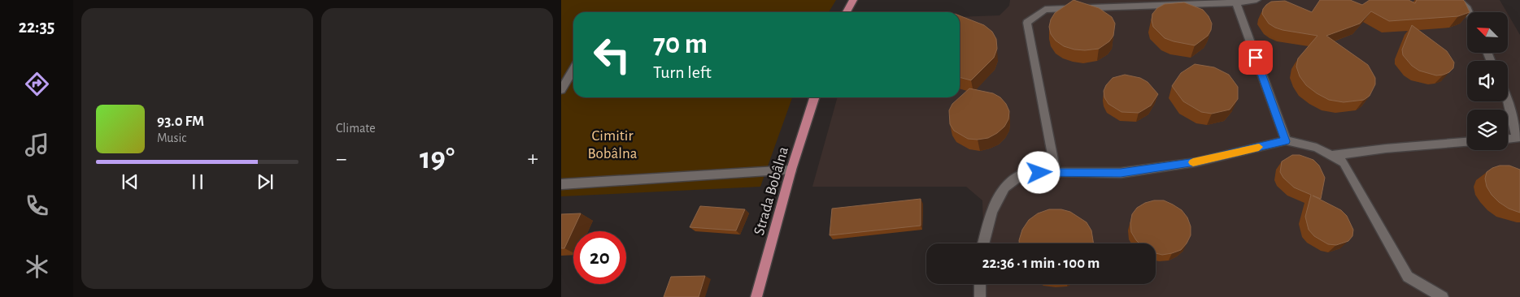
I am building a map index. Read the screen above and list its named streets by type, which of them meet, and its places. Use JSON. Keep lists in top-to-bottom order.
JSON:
{
  "streets": {
    "main road": ["Strada Bobâlna"]
  },
  "parks": ["Cimitir Bobâlna"],
  "north": "top left",
  "page": {
    "tabs": "22:35",
    "tile": "Climate",
    "turn": ["70 m", "Turn left"],
    "song": ["93.0 FM", "Music"],
    "heat": ["−", "19°", "+"],
    "limit": "20",
    "trip": "22:36 · 1 min · 100 m"
  }
}
